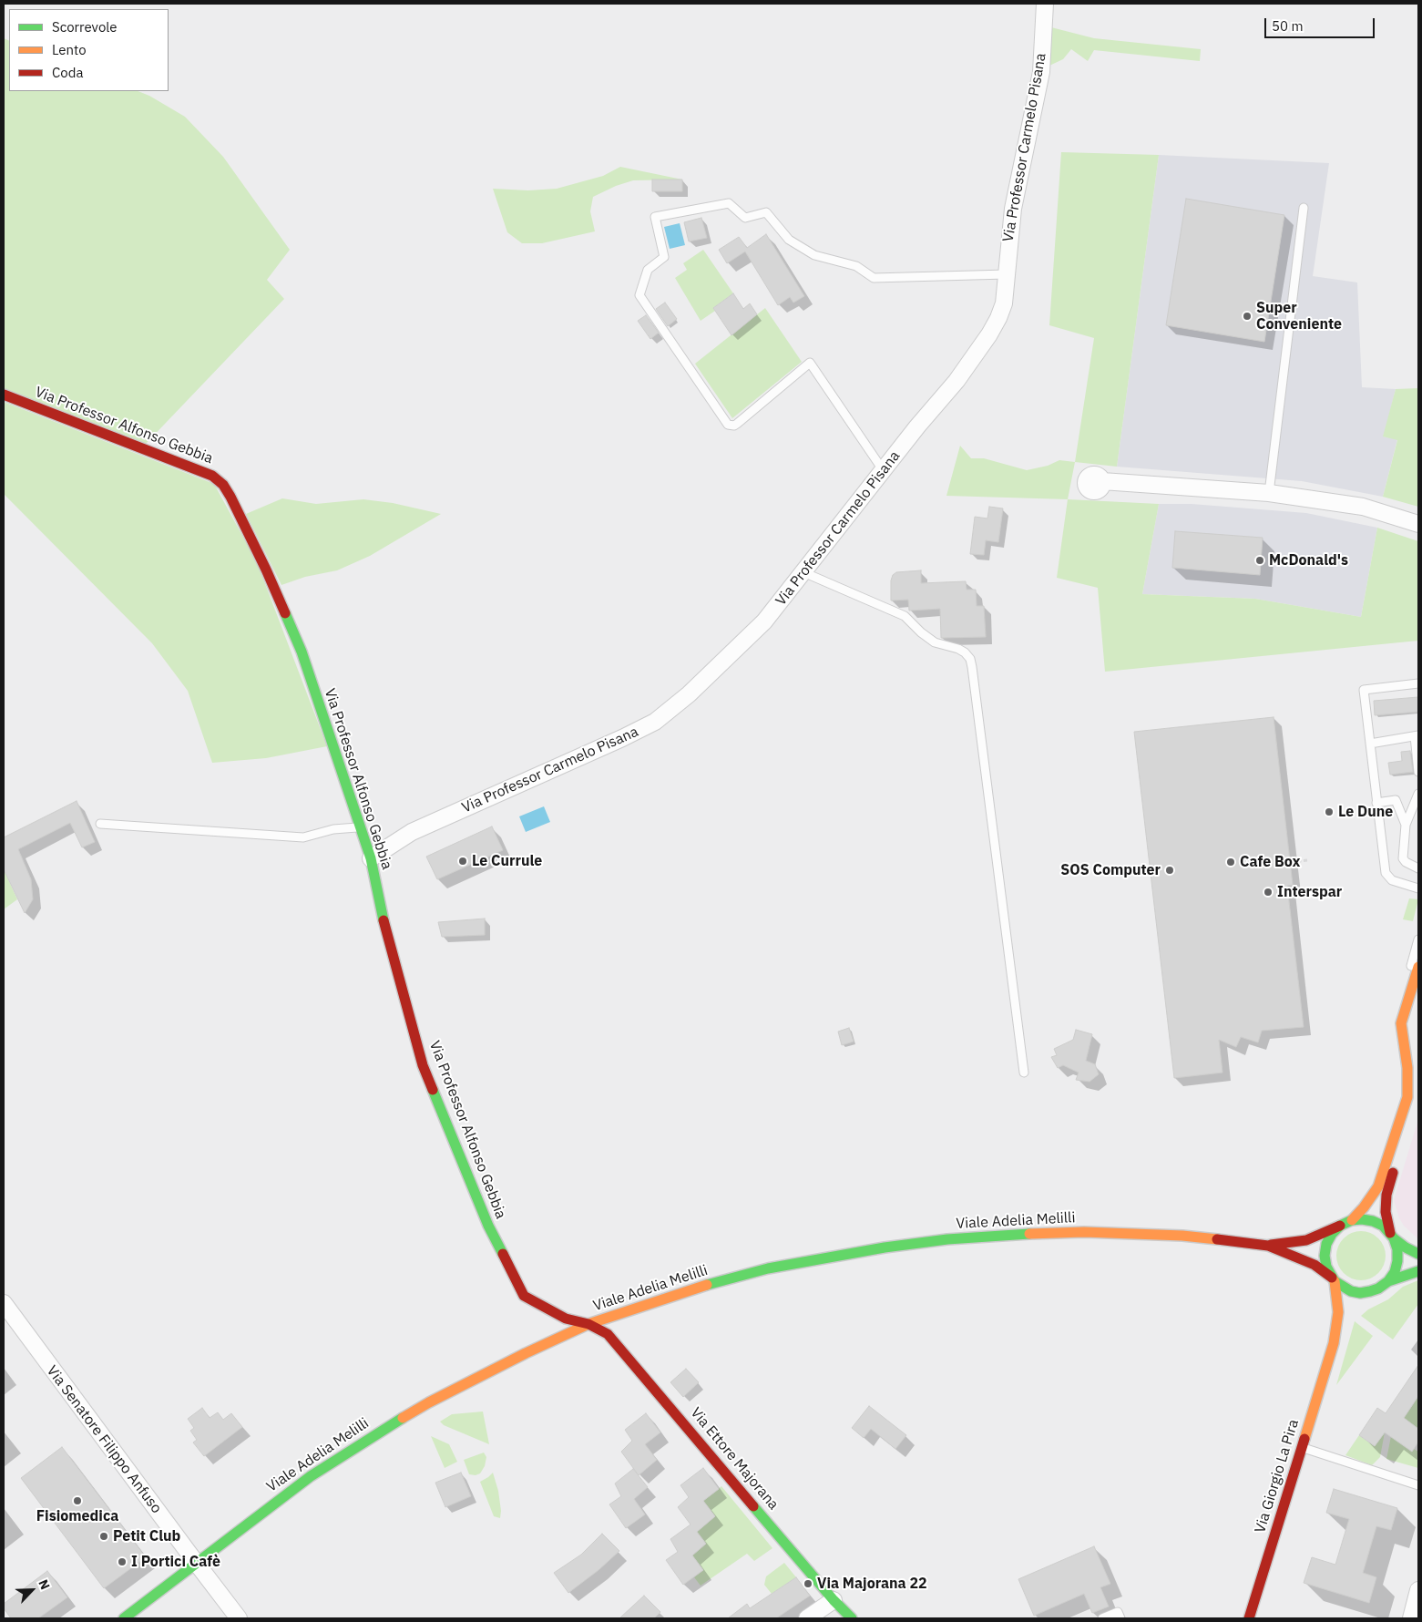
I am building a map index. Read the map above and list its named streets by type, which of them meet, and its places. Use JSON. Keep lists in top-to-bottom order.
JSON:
{
  "streets": {
    "street": [
      "Via Professor Carmelo Pisana",
      "Via Professor Alfonso Gebbia",
      "Viale Adelia Melilli",
      "Via Senatore Filippo Anfuso",
      "Via Ettore Majorana",
      "Via Giorgio La Pira"
    ]
  },
  "crossings": [
    ["Via Professor Carmelo Pisana", "Via Professor Alfonso Gebbia"],
    ["Via Professor Alfonso Gebbia", "Viale Adelia Melilli"],
    ["Via Professor Alfonso Gebbia", "Via Ettore Majorana"],
    ["Viale Adelia Melilli", "Via Senatore Filippo Anfuso"],
    ["Viale Adelia Melilli", "Via Ettore Majorana"]
  ],
  "places": [
    "Super Conveniente",
    "McDonald's",
    "Le Dune",
    "Le Currule",
    "Cafe Box",
    "SOS Computer",
    "Interspar",
    "Fisiomedica",
    "Petit Club",
    "I Portici Cafè",
    "Via Majorana 22"
  ],
  "legend": ["Scorrevole", "Lento", "Coda"],
  "scale_bar": "50 m",
  "north": "top right"
}
